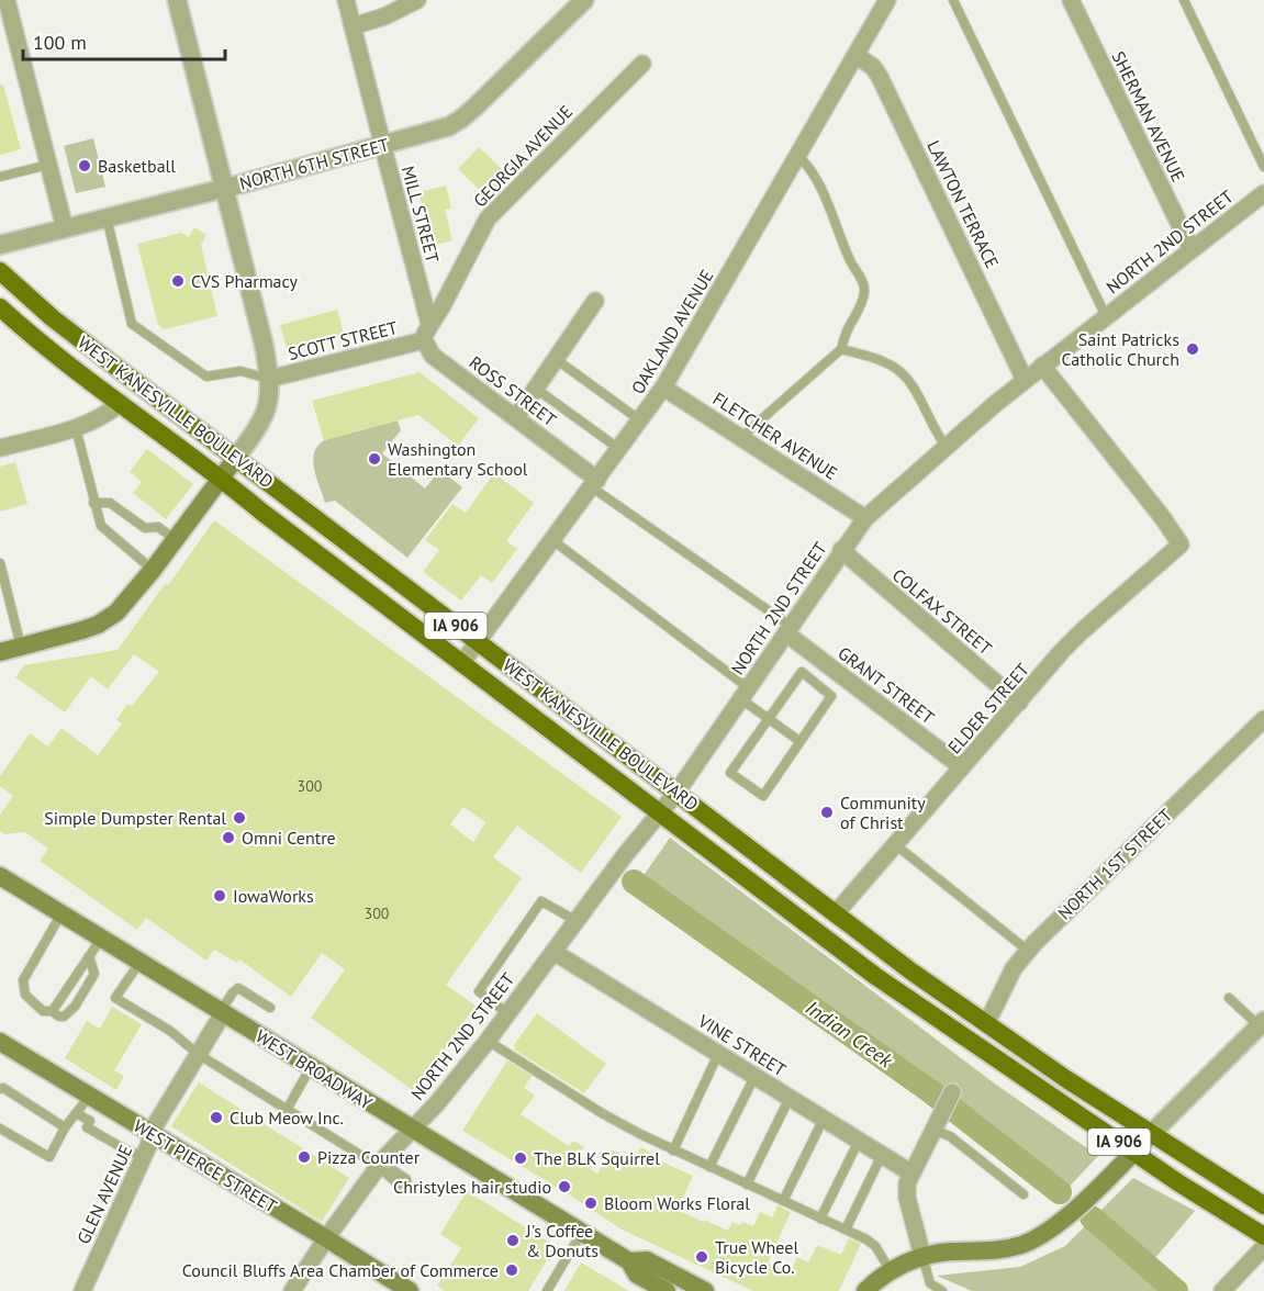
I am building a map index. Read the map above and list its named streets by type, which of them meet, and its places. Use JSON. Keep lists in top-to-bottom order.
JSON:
{
  "streets": {
    "main road": [
      "WEST KANESVILLE BOULEVARD",
      "IA 906",
      "WEST BROADWAY",
      "WEST PIERCE STREET"
    ],
    "street": [
      "SHERMAN AVENUE",
      "GEORGIA AVENUE",
      "NORTH 6TH STREET",
      "LAWTON TERRACE",
      "MILL STREET",
      "NORTH 2ND STREET",
      "OAKLAND AVENUE",
      "SCOTT STREET",
      "ROSS STREET",
      "FLETCHER AVENUE",
      "COLFAX STREET",
      "GRANT STREET",
      "ELDER STREET",
      "NORTH 1ST STREET",
      "VINE STREET",
      "GLEN AVENUE"
    ]
  },
  "crossings": [
    ["SHERMAN AVENUE", "NORTH 2ND STREET"],
    ["GEORGIA AVENUE", "MILL STREET"],
    ["NORTH 6TH STREET", "MILL STREET"],
    ["LAWTON TERRACE", "NORTH 2ND STREET"],
    ["LAWTON TERRACE", "OAKLAND AVENUE"],
    ["NORTH 2ND STREET", "WEST KANESVILLE BOULEVARD"],
    ["NORTH 2ND STREET", "FLETCHER AVENUE"],
    ["NORTH 2ND STREET", "COLFAX STREET"],
    ["NORTH 2ND STREET", "GRANT STREET"],
    ["NORTH 2ND STREET", "ELDER STREET"],
    ["NORTH 2ND STREET", "VINE STREET"],
    ["NORTH 2ND STREET", "WEST BROADWAY"],
    ["NORTH 2ND STREET", "WEST PIERCE STREET"],
    ["OAKLAND AVENUE", "ROSS STREET"],
    ["OAKLAND AVENUE", "WEST KANESVILLE BOULEVARD"],
    ["OAKLAND AVENUE", "FLETCHER AVENUE"],
    ["SCOTT STREET", "ROSS STREET"],
    ["WEST KANESVILLE BOULEVARD", "IA 906"],
    ["WEST KANESVILLE BOULEVARD", "ELDER STREET"],
    ["WEST KANESVILLE BOULEVARD", "NORTH 1ST STREET"],
    ["COLFAX STREET", "ELDER STREET"],
    ["IA 906", "NORTH 1ST STREET"],
    ["GRANT STREET", "ELDER STREET"],
    ["WEST BROADWAY", "GLEN AVENUE"],
    ["WEST PIERCE STREET", "GLEN AVENUE"]
  ],
  "water": ["Indian Creek"],
  "places": [
    "Basketball",
    "CVS Pharmacy",
    "Saint Patricks Catholic Church",
    "Washington Elementary School",
    "Community of Christ",
    "Simple Dumpster Rental",
    "Omni Centre",
    "IowaWorks",
    "Club Meow Inc.",
    "Pizza Counter",
    "The BLK Squirrel",
    "Christyles hair studio",
    "Bloom Works Floral",
    "J's Coffee & Donuts",
    "True Wheel Bicycle Co.",
    "Council Bluffs Area Chamber of Commerce"
  ],
  "house_numbers": ["300", "300"],
  "scale_bar": "100 m"
}
